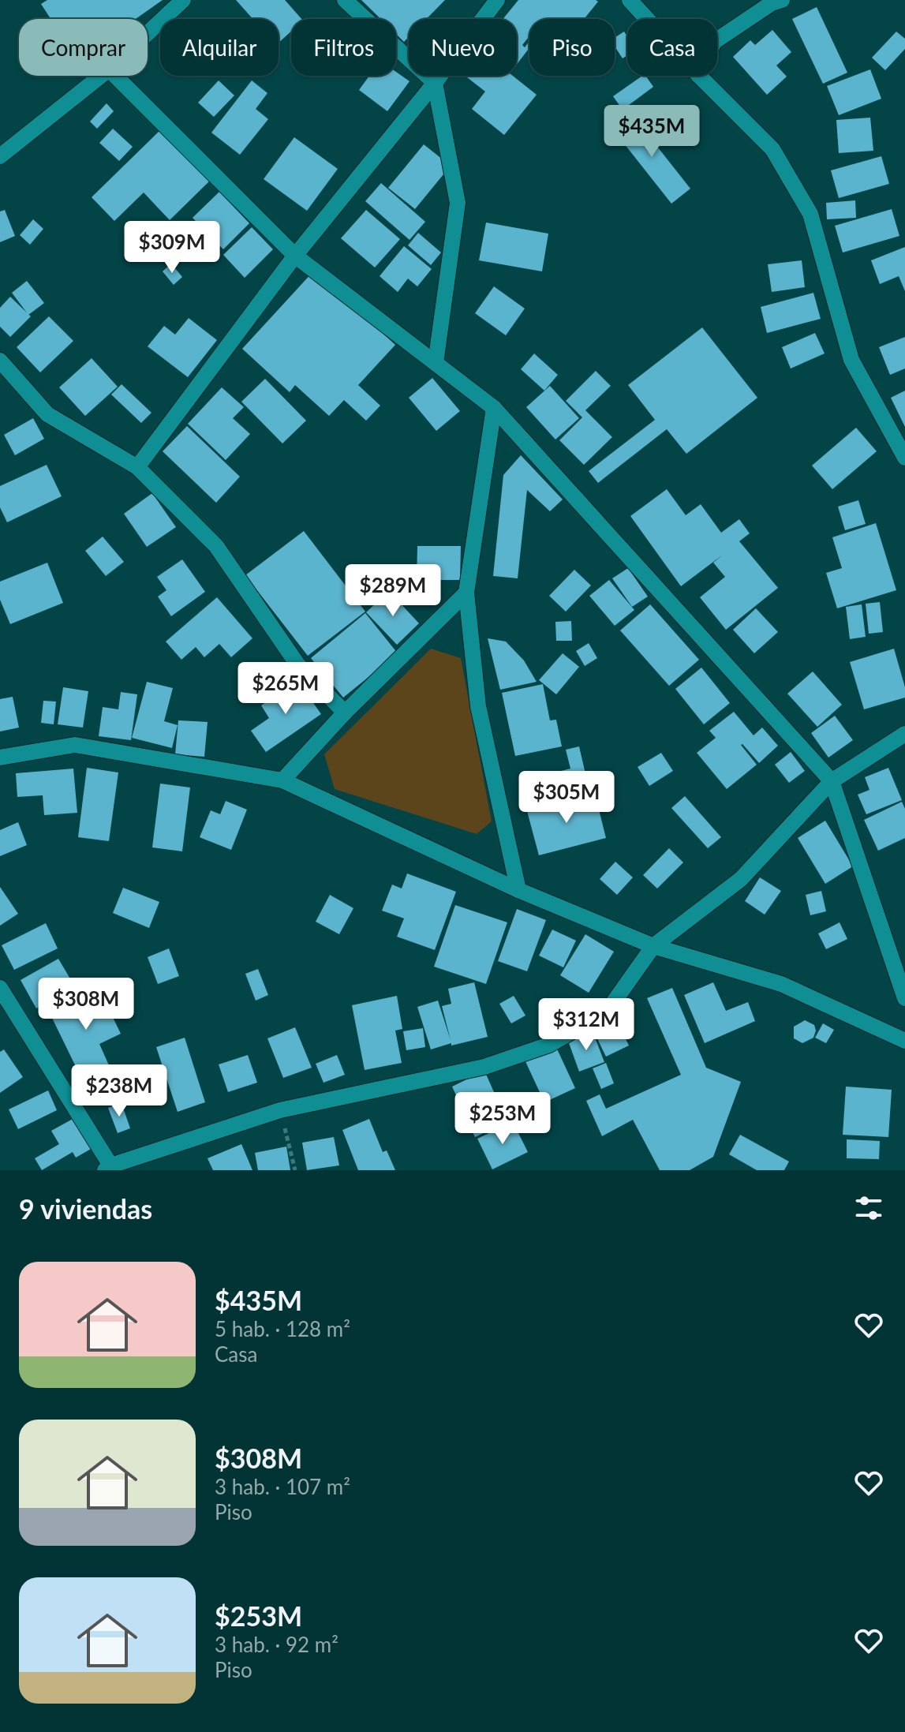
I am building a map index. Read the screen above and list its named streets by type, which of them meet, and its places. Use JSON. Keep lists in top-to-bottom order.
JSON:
{
  "page": {
    "chip": [
      "Comprar",
      "Alquilar",
      "Filtros",
      "Nuevo",
      "Piso",
      "Casa"
    ],
    "price": [
      "$435M",
      "$309M",
      "$289M",
      "$265M",
      "$305M",
      "$308M",
      "$312M",
      "$238M",
      "$253M"
    ],
    "heading": "9 viviendas",
    "list": [
      {
        "name": "$435M",
        "note": "5 hab. · 128 m² · Casa"
      },
      {
        "name": "$308M",
        "note": "3 hab. · 107 m² · Piso"
      },
      {
        "name": "$253M",
        "note": "3 hab. · 92 m² · Piso"
      }
    ]
  }
}
